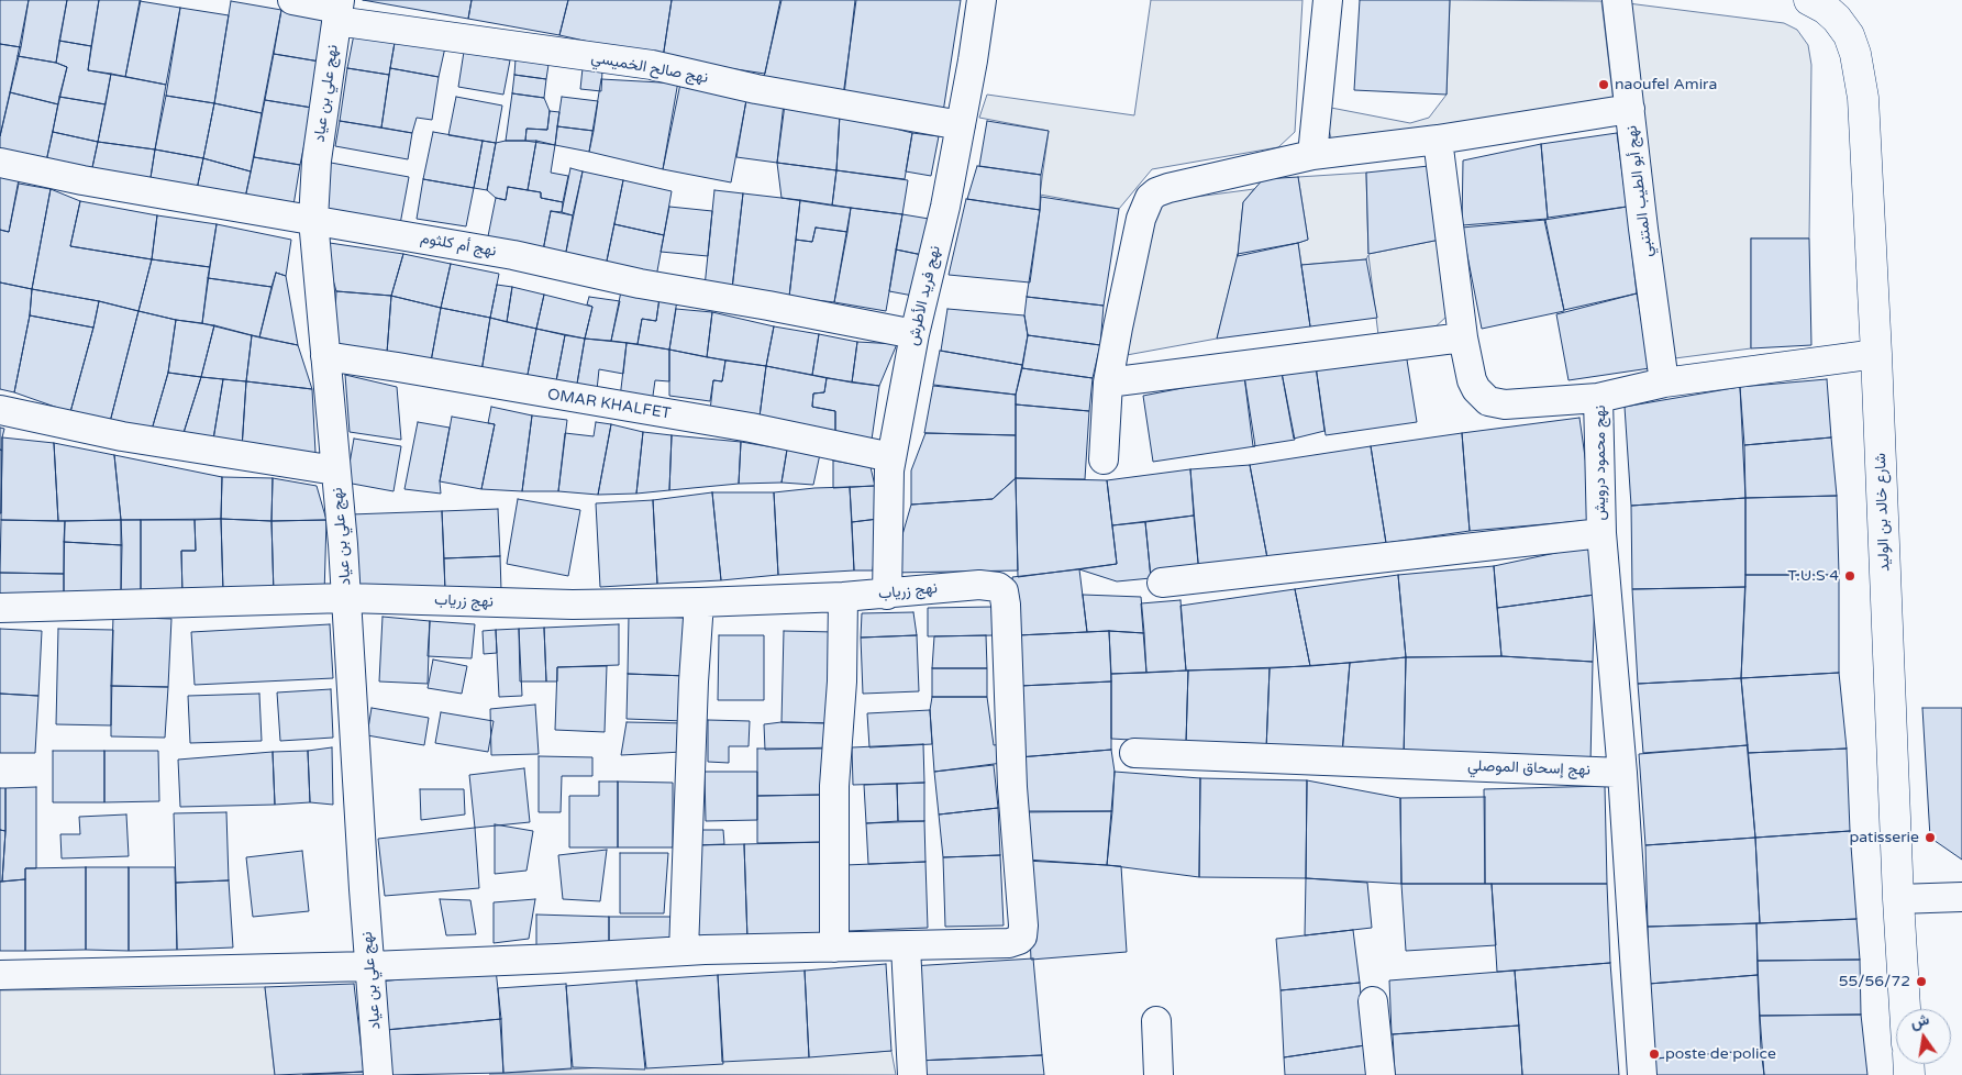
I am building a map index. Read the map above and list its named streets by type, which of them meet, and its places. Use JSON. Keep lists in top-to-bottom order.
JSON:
{
  "streets": {
    "street": [
      "نهج صالح الخميسي",
      "نهج علي بن عياد",
      "نهج أبو الطيب المتنبي",
      "نهج أم كلثوم",
      "نهج فريد الأطرش",
      "OMAR KHALFET",
      "نهج محمود درويش",
      "شارع خالد بن الوليد",
      "نهج زرياب",
      "نهج إسحاق الموصلي"
    ]
  },
  "crossings": [
    ["نهج صالح الخميسي", "نهج علي بن عياد"],
    ["نهج صالح الخميسي", "نهج فريد الأطرش"],
    ["نهج علي بن عياد", "نهج أم كلثوم"],
    ["نهج علي بن عياد", "OMAR KHALFET"],
    ["نهج علي بن عياد", "نهج زرياب"],
    ["نهج أبو الطيب المتنبي", "نهج محمود درويش"],
    ["نهج أم كلثوم", "نهج فريد الأطرش"],
    ["نهج فريد الأطرش", "OMAR KHALFET"],
    ["نهج فريد الأطرش", "نهج زرياب"],
    ["نهج محمود درويش", "شارع خالد بن الوليد"],
    ["نهج محمود درويش", "نهج إسحاق الموصلي"]
  ],
  "places": [
    "naoufel Amira",
    "T.U.S 4",
    "patisserie",
    "55/56/72",
    "poste de police"
  ],
  "north": "top"
}
